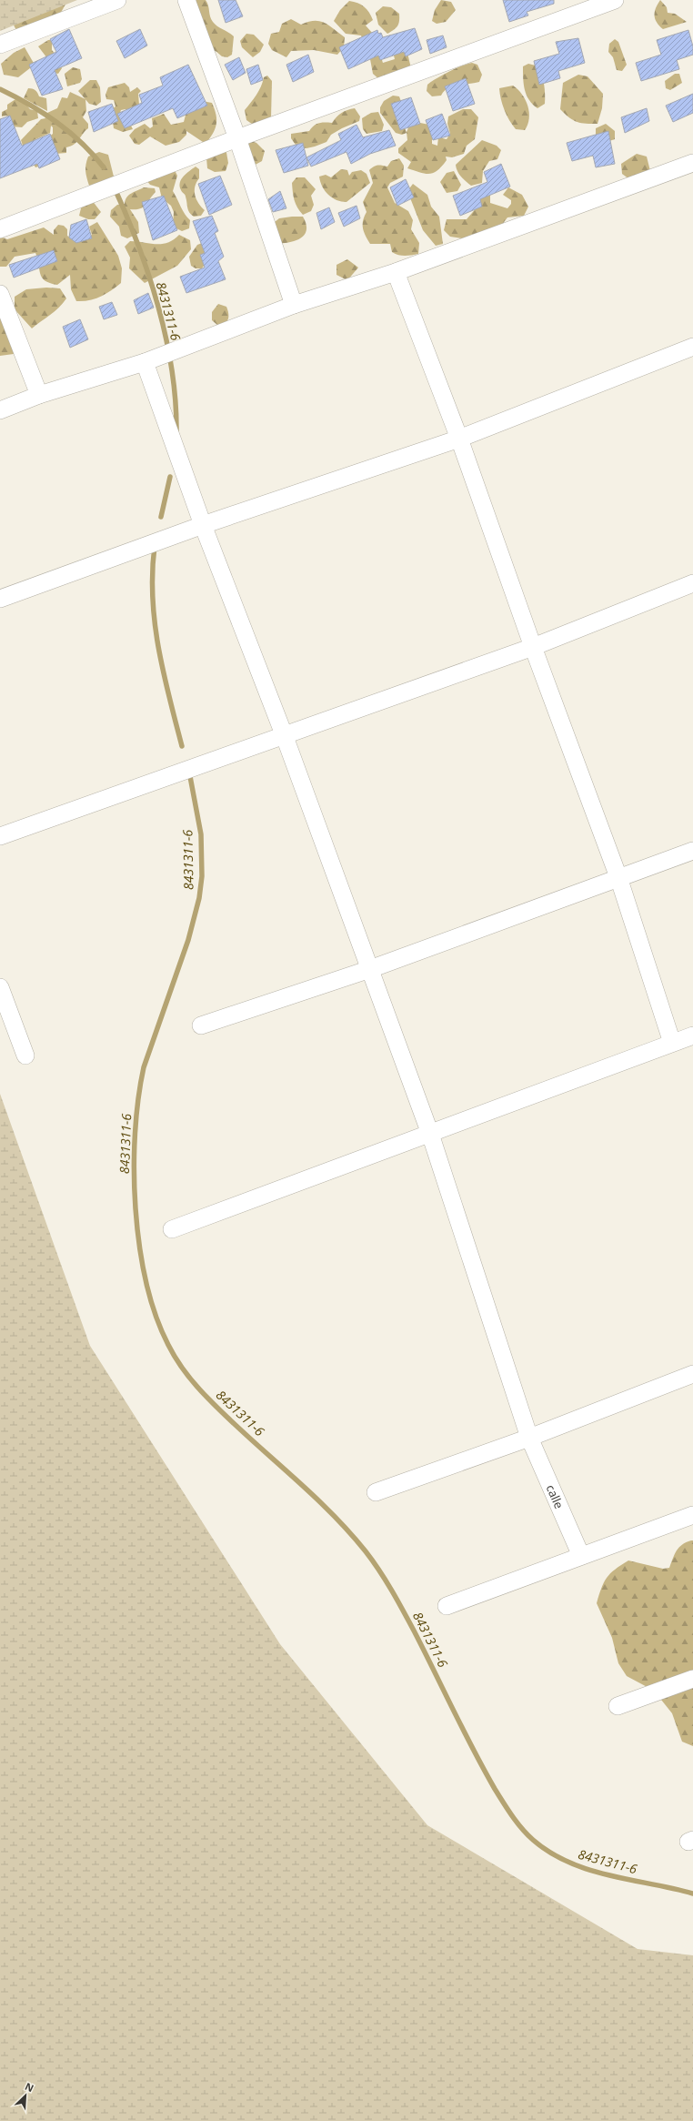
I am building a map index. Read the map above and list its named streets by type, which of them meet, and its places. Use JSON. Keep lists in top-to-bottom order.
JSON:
{
  "streets": {
    "street": ["calle"]
  },
  "water": ["8431311-6"],
  "north": "top right"
}
